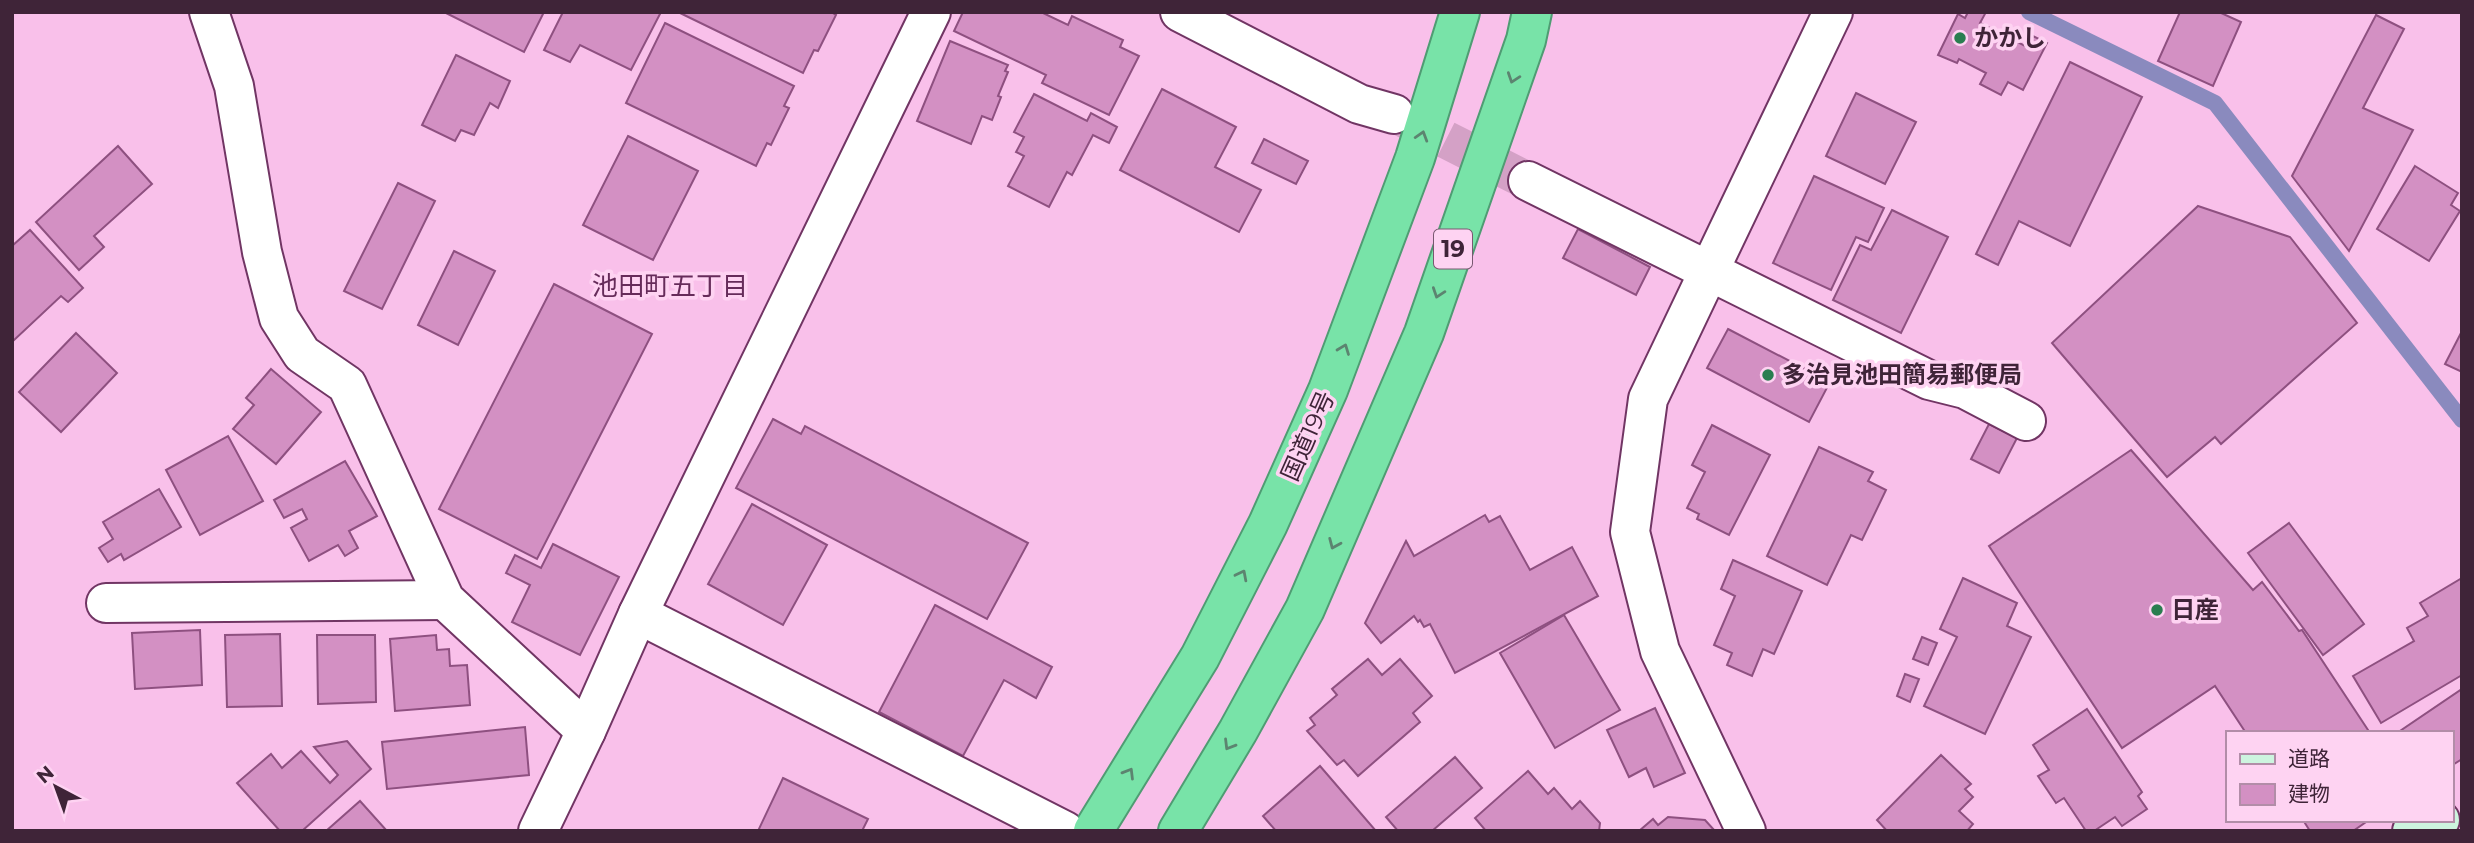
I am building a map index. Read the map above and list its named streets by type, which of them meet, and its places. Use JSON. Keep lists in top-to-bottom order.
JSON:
{
  "streets": {
    "highway": ["19", "国道19号"]
  },
  "districts": ["池田町五丁目"],
  "places": ["かかし", "多治見池田簡易郵便局", "日産"],
  "legend": ["道路", "建物"],
  "north": "top left"
}
